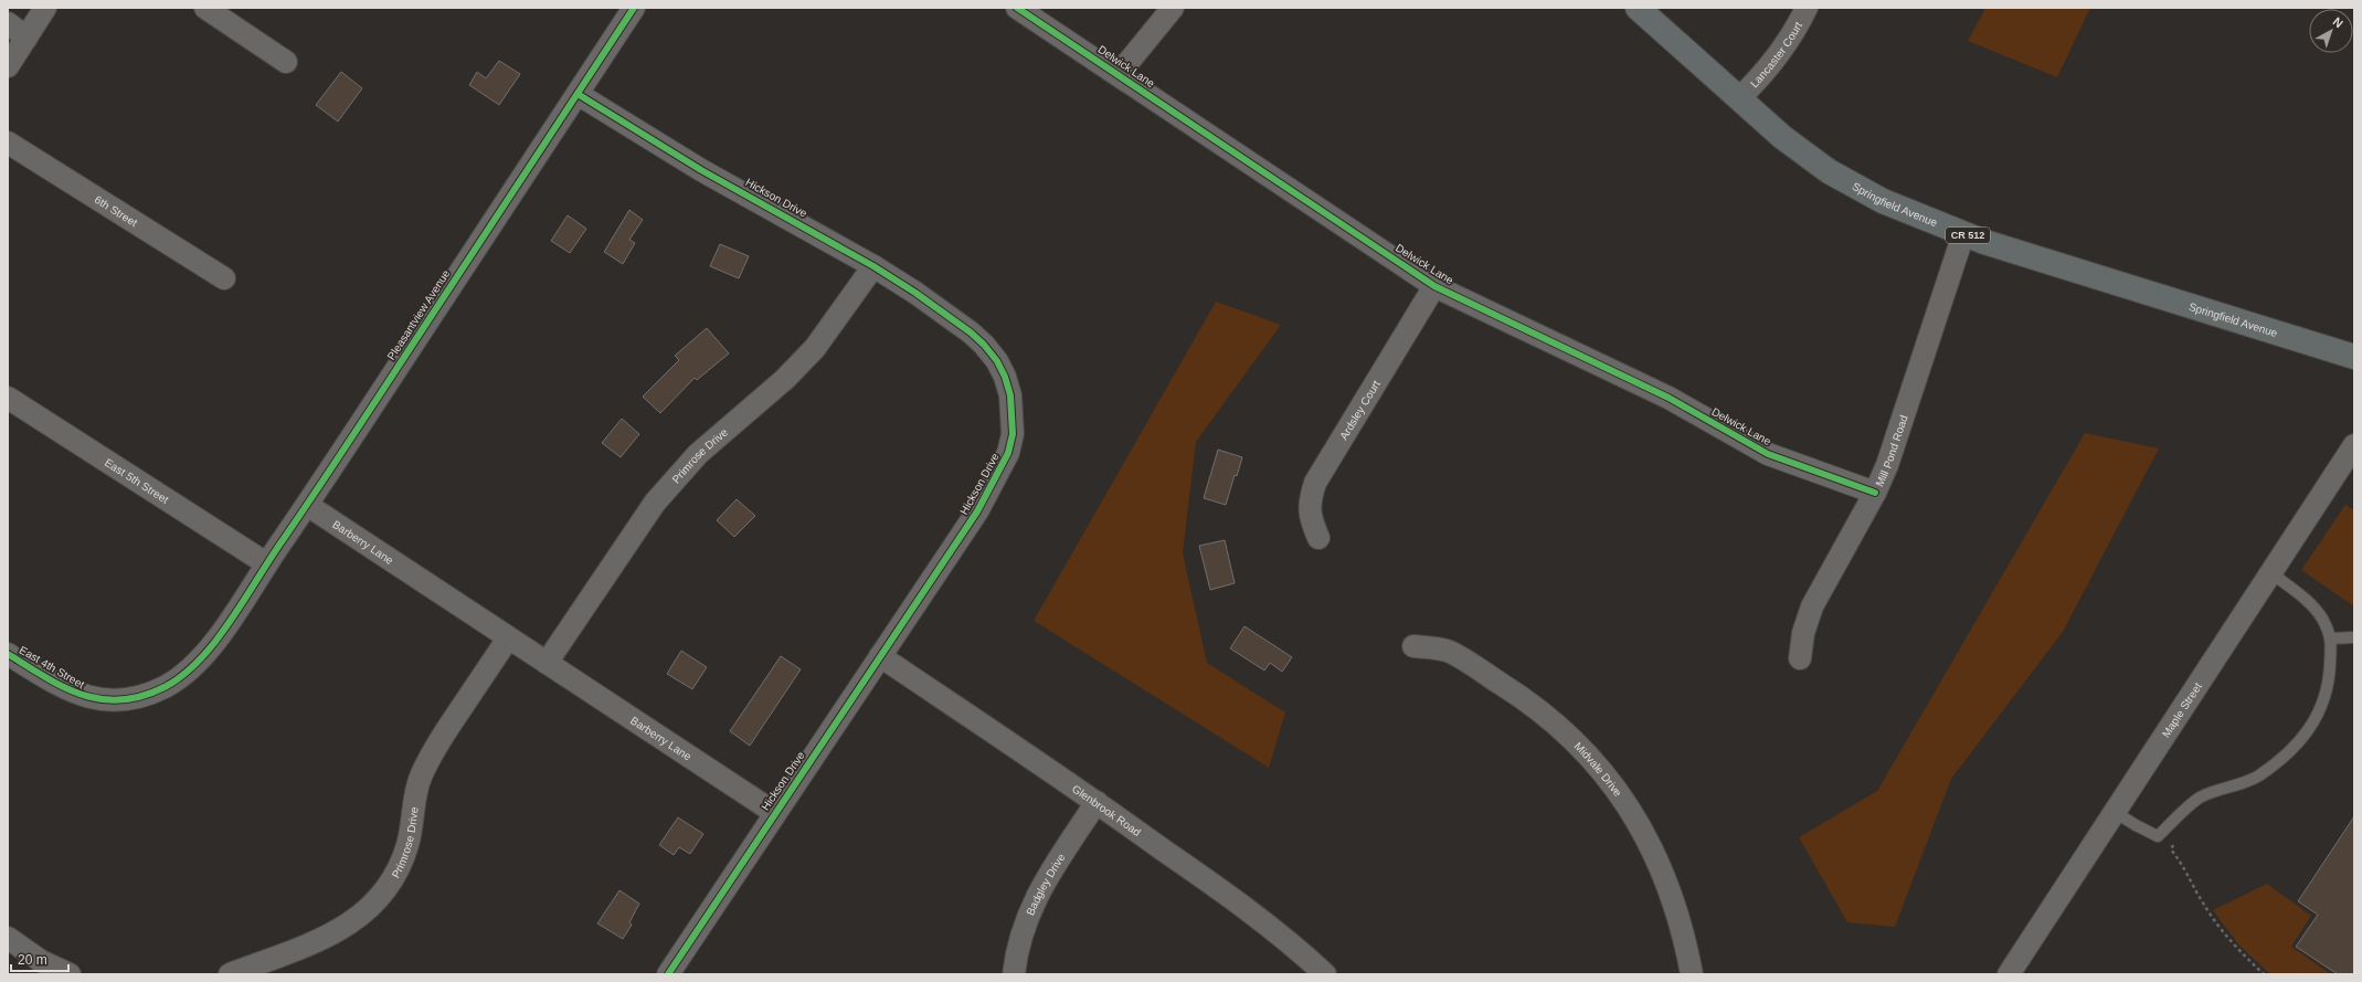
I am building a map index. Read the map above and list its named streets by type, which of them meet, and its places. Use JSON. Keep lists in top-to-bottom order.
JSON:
{
  "streets": {
    "main road": ["Springfield Avenue", "CR 512"],
    "street": [
      "Lancaster Court",
      "Delwick Lane",
      "Hickson Drive",
      "6th Street",
      "Pleasantview Avenue",
      "Ardsley Court",
      "Mill Pond Road",
      "Primrose Drive",
      "East 5th Street",
      "Barberry Lane",
      "East 4th Street",
      "Maple Street",
      "Midvale Drive",
      "Glenbrook Road",
      "Badgley Drive"
    ]
  },
  "crossings": [
    ["Lancaster Court", "Springfield Avenue"],
    ["Delwick Lane", "Ardsley Court"],
    ["Delwick Lane", "Mill Pond Road"],
    ["Hickson Drive", "Pleasantview Avenue"],
    ["Hickson Drive", "Primrose Drive"],
    ["Hickson Drive", "Barberry Lane"],
    ["Hickson Drive", "Glenbrook Road"],
    ["Springfield Avenue", "Mill Pond Road"],
    ["Pleasantview Avenue", "East 5th Street"],
    ["Pleasantview Avenue", "Barberry Lane"],
    ["Pleasantview Avenue", "East 4th Street"],
    ["Primrose Drive", "Barberry Lane"],
    ["Glenbrook Road", "Badgley Drive"]
  ],
  "scale_bar": "20 m",
  "north": "top right"
}
